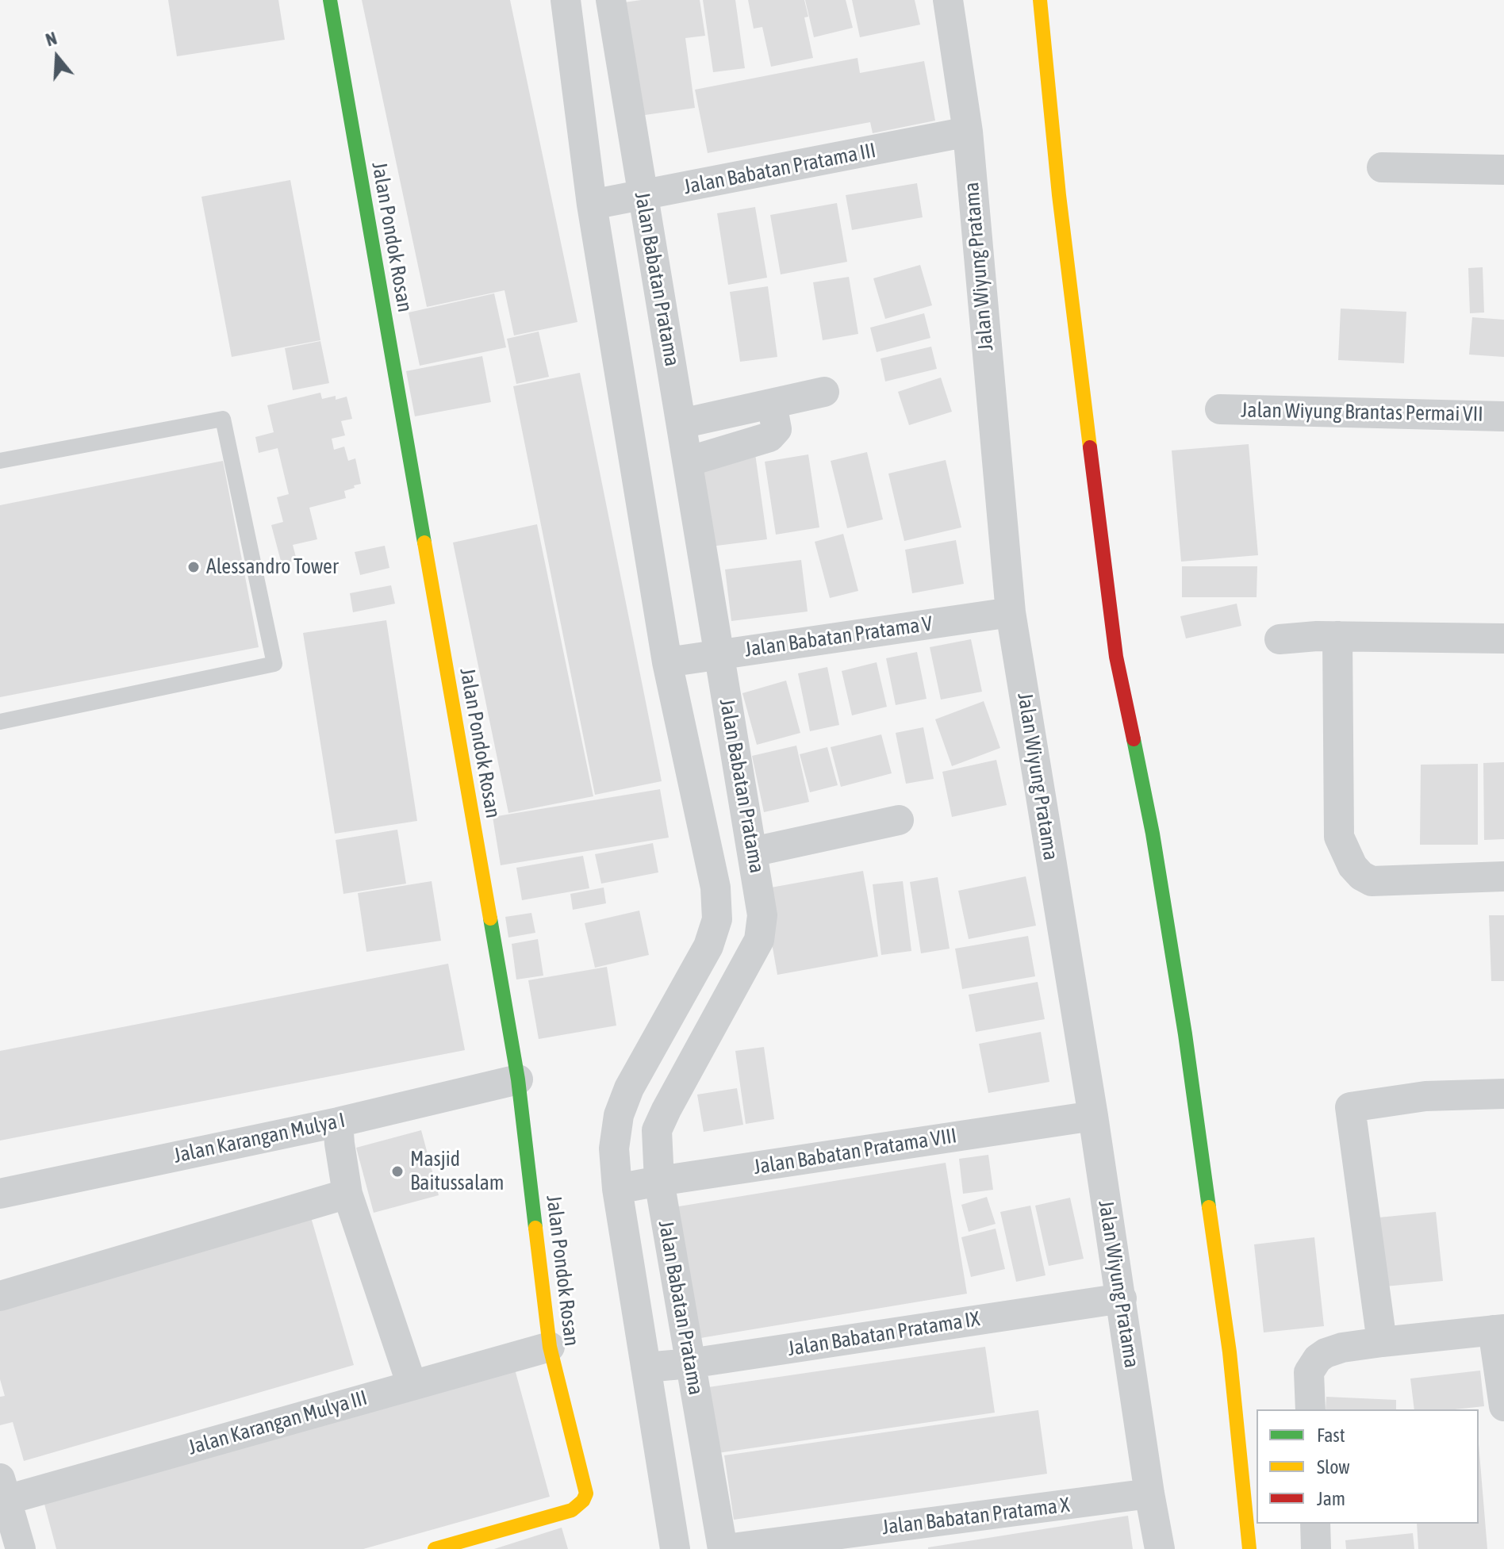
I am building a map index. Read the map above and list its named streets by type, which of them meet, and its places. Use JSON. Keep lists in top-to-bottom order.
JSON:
{
  "streets": {
    "street": [
      "Jalan Babatan Pratama III",
      "Jalan Pondok Rosan",
      "Jalan Wiyung Pratama",
      "Jalan Babatan Pratama",
      "Jalan Wiyung Brantas Permai VII",
      "Jalan Babatan Pratama V",
      "Jalan Karangan Mulya I",
      "Jalan Babatan Pratama VIII",
      "Jalan Babatan Pratama IX",
      "Jalan Karangan Mulya III",
      "Jalan Babatan Pratama X"
    ]
  },
  "crossings": [
    ["Jalan Babatan Pratama III", "Jalan Wiyung Pratama"],
    ["Jalan Babatan Pratama III", "Jalan Babatan Pratama"],
    ["Jalan Pondok Rosan", "Jalan Karangan Mulya I"],
    ["Jalan Pondok Rosan", "Jalan Karangan Mulya III"],
    ["Jalan Wiyung Pratama", "Jalan Babatan Pratama V"],
    ["Jalan Wiyung Pratama", "Jalan Babatan Pratama VIII"],
    ["Jalan Wiyung Pratama", "Jalan Babatan Pratama IX"],
    ["Jalan Wiyung Pratama", "Jalan Babatan Pratama X"],
    ["Jalan Babatan Pratama", "Jalan Babatan Pratama V"],
    ["Jalan Babatan Pratama", "Jalan Babatan Pratama VIII"],
    ["Jalan Babatan Pratama", "Jalan Babatan Pratama IX"],
    ["Jalan Babatan Pratama", "Jalan Babatan Pratama X"]
  ],
  "places": ["Alessandro Tower", "Masjid Baitussalam"],
  "legend": ["Fast", "Slow", "Jam"],
  "north": "top"
}
